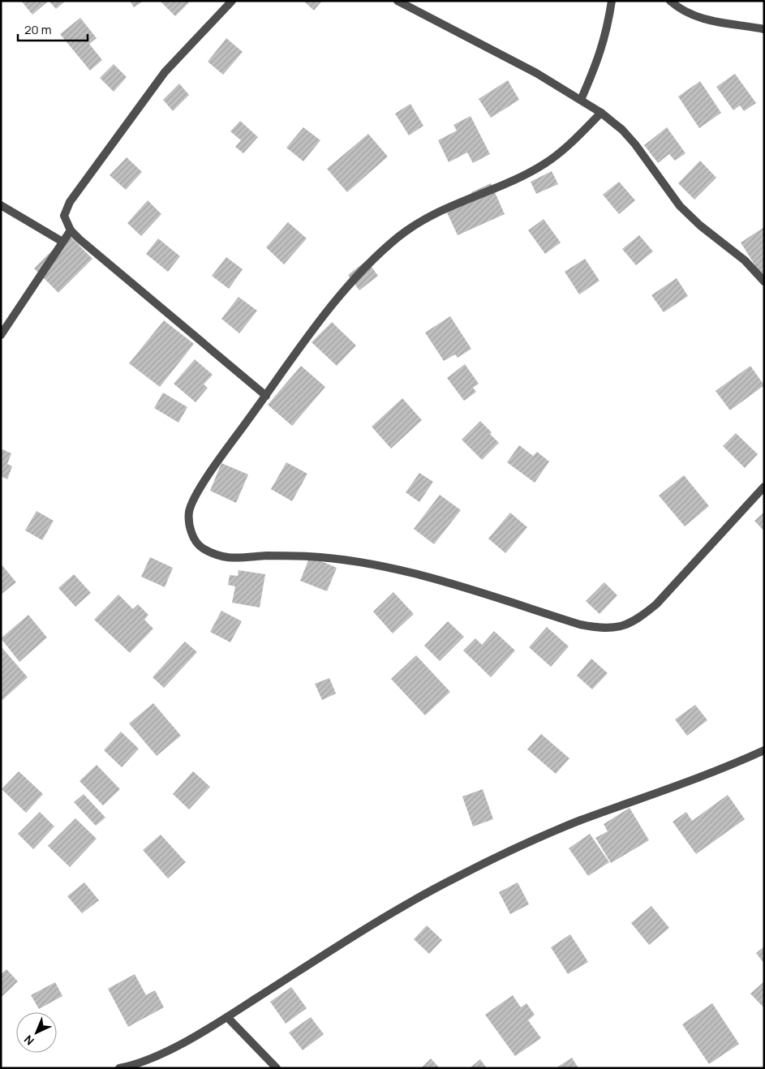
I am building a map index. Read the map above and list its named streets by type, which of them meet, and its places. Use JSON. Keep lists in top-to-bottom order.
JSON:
{
  "scale_bar": "20 m",
  "north": "bottom left"
}
